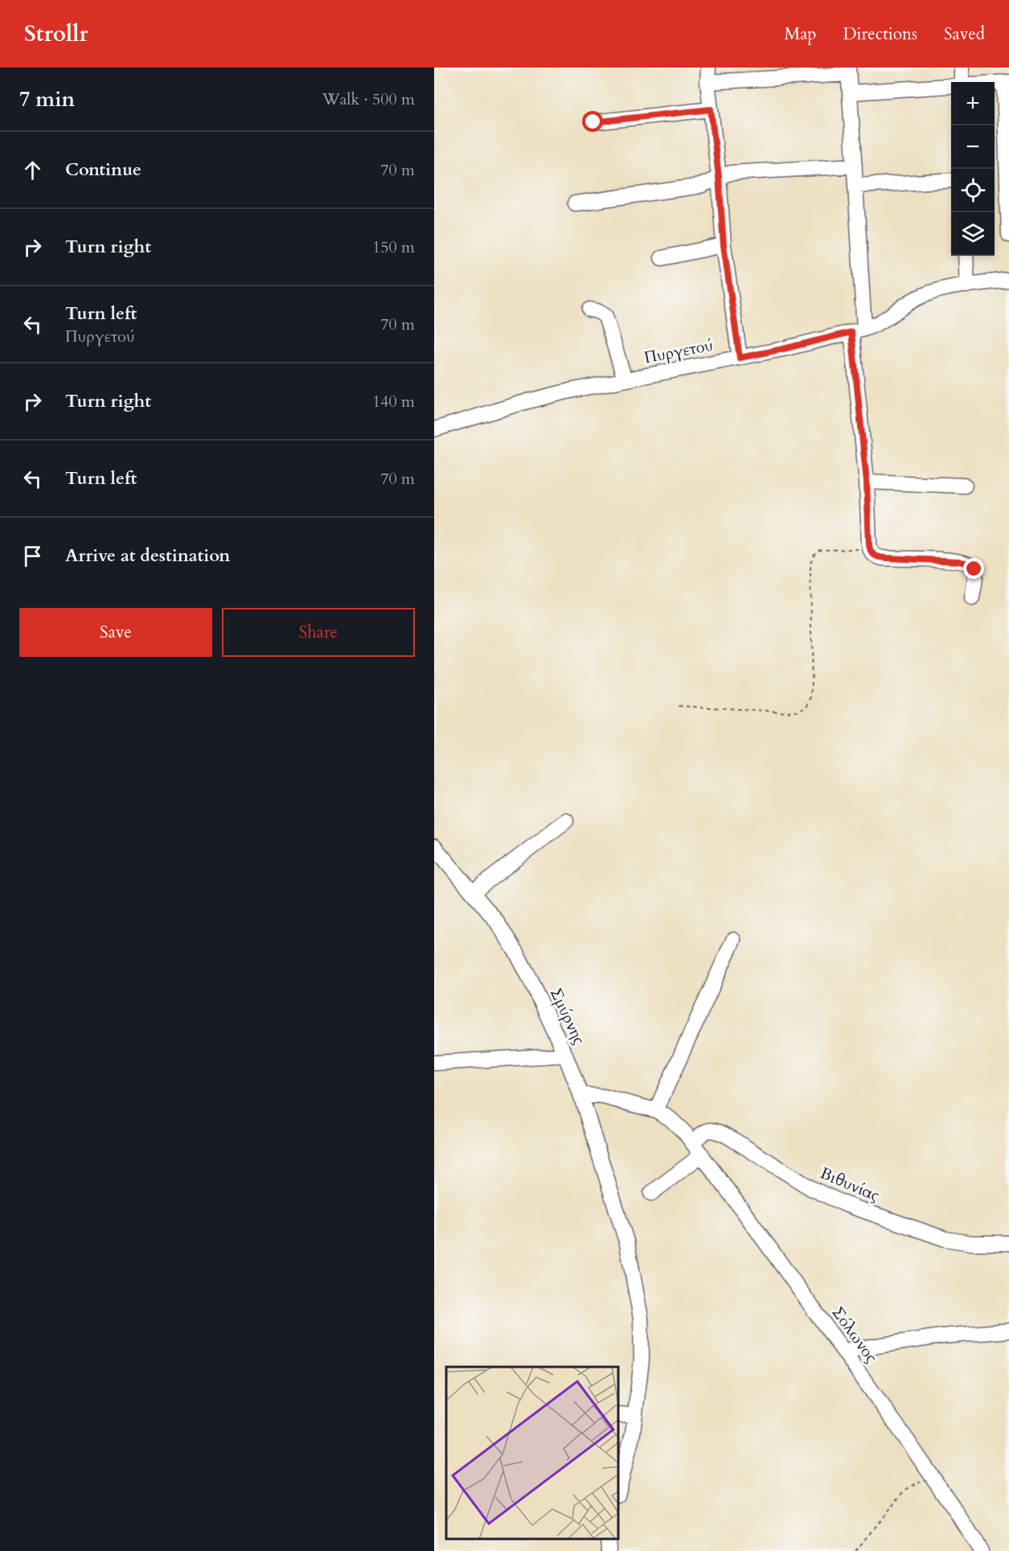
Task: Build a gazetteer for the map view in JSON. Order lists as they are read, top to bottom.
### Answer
{
  "streets": {
    "street": [
      "Πυργετού",
      "Σμύρνης",
      "Βιθυνίας",
      "Σόλωνος"
    ]
  },
  "crossings": [
    ["Σμύρνης", "Σόλωνος"],
    ["Βιθυνίας", "Σόλωνος"]
  ],
  "page": {
    "header": "Strollr",
    "nav": ["Map", "Directions", "Saved"],
    "heading": ["7 min", "Walk · 500 m"],
    "map_buttons": ["+", "−"],
    "list": [
      ["Continue", "70 m"],
      ["Turn right", "150 m"],
      ["Turn left", "Πυργετού", "70 m"],
      ["Turn right", "140 m"],
      ["Turn left", "70 m"],
      "Arrive at destination"
    ],
    "buttons": ["Save", "Share"]
  }
}
